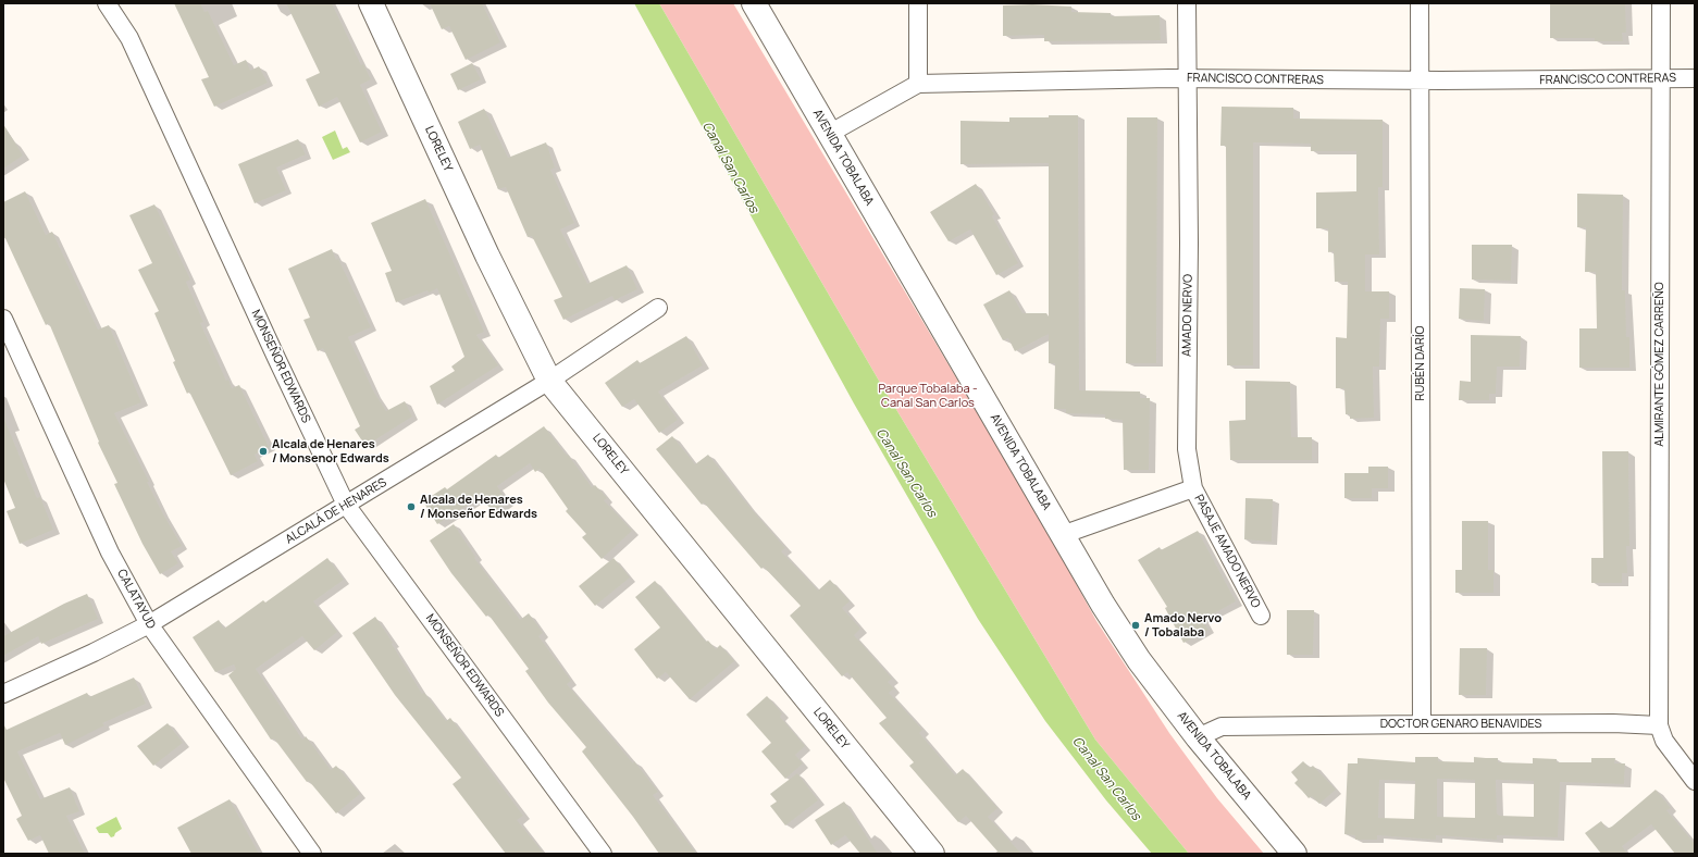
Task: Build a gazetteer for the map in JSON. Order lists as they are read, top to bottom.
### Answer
{
  "streets": {
    "street": [
      "FRANCISCO CONTRERAS",
      "LORELEY",
      "AVENIDA TOBALABA",
      "AMADO NERVO",
      "RUBÉN DARÍO",
      "ALMIRANTE GÓMEZ CARREÑO",
      "MONSEÑOR EDWARDS",
      "ALCALÁ DE HENARES",
      "PASAJE AMADO NERVO",
      "CALATAYUD",
      "DOCTOR GENARO BENAVIDES"
    ]
  },
  "crossings": [
    ["FRANCISCO CONTRERAS", "AVENIDA TOBALABA"],
    ["FRANCISCO CONTRERAS", "AMADO NERVO"],
    ["FRANCISCO CONTRERAS", "RUBÉN DARÍO"],
    ["FRANCISCO CONTRERAS", "ALMIRANTE GÓMEZ CARREÑO"],
    ["LORELEY", "ALCALÁ DE HENARES"],
    ["AVENIDA TOBALABA", "DOCTOR GENARO BENAVIDES"],
    ["AMADO NERVO", "PASAJE AMADO NERVO"],
    ["RUBÉN DARÍO", "DOCTOR GENARO BENAVIDES"],
    ["ALMIRANTE GÓMEZ CARREÑO", "DOCTOR GENARO BENAVIDES"],
    ["MONSEÑOR EDWARDS", "ALCALÁ DE HENARES"],
    ["ALCALÁ DE HENARES", "CALATAYUD"]
  ],
  "water": ["Canal San Carlos"],
  "parks": ["Parque Tobalaba - Canal San Carlos"],
  "places": ["Alcala de Henares / Monsenor Edwards", "Alcala de Henares / Monseñor Edwards", "Amado Nervo / Tobalaba"]
}
